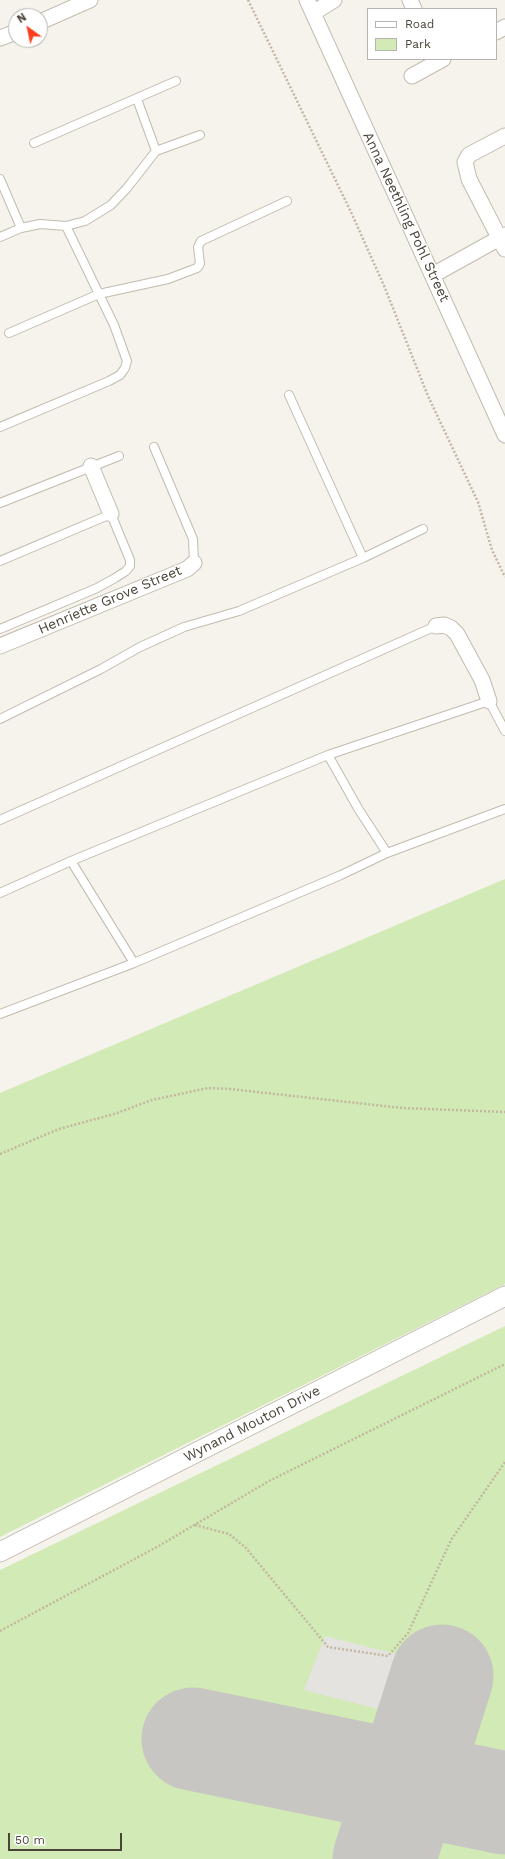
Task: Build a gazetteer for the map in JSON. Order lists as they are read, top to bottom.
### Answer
{
  "streets": {
    "street": ["Anna Neethling Pohl Street", "Henriette Grove Street", "Wynand Mouton Drive"]
  },
  "legend": ["Road", "Park"],
  "scale_bar": "50 m",
  "north": "top left"
}
